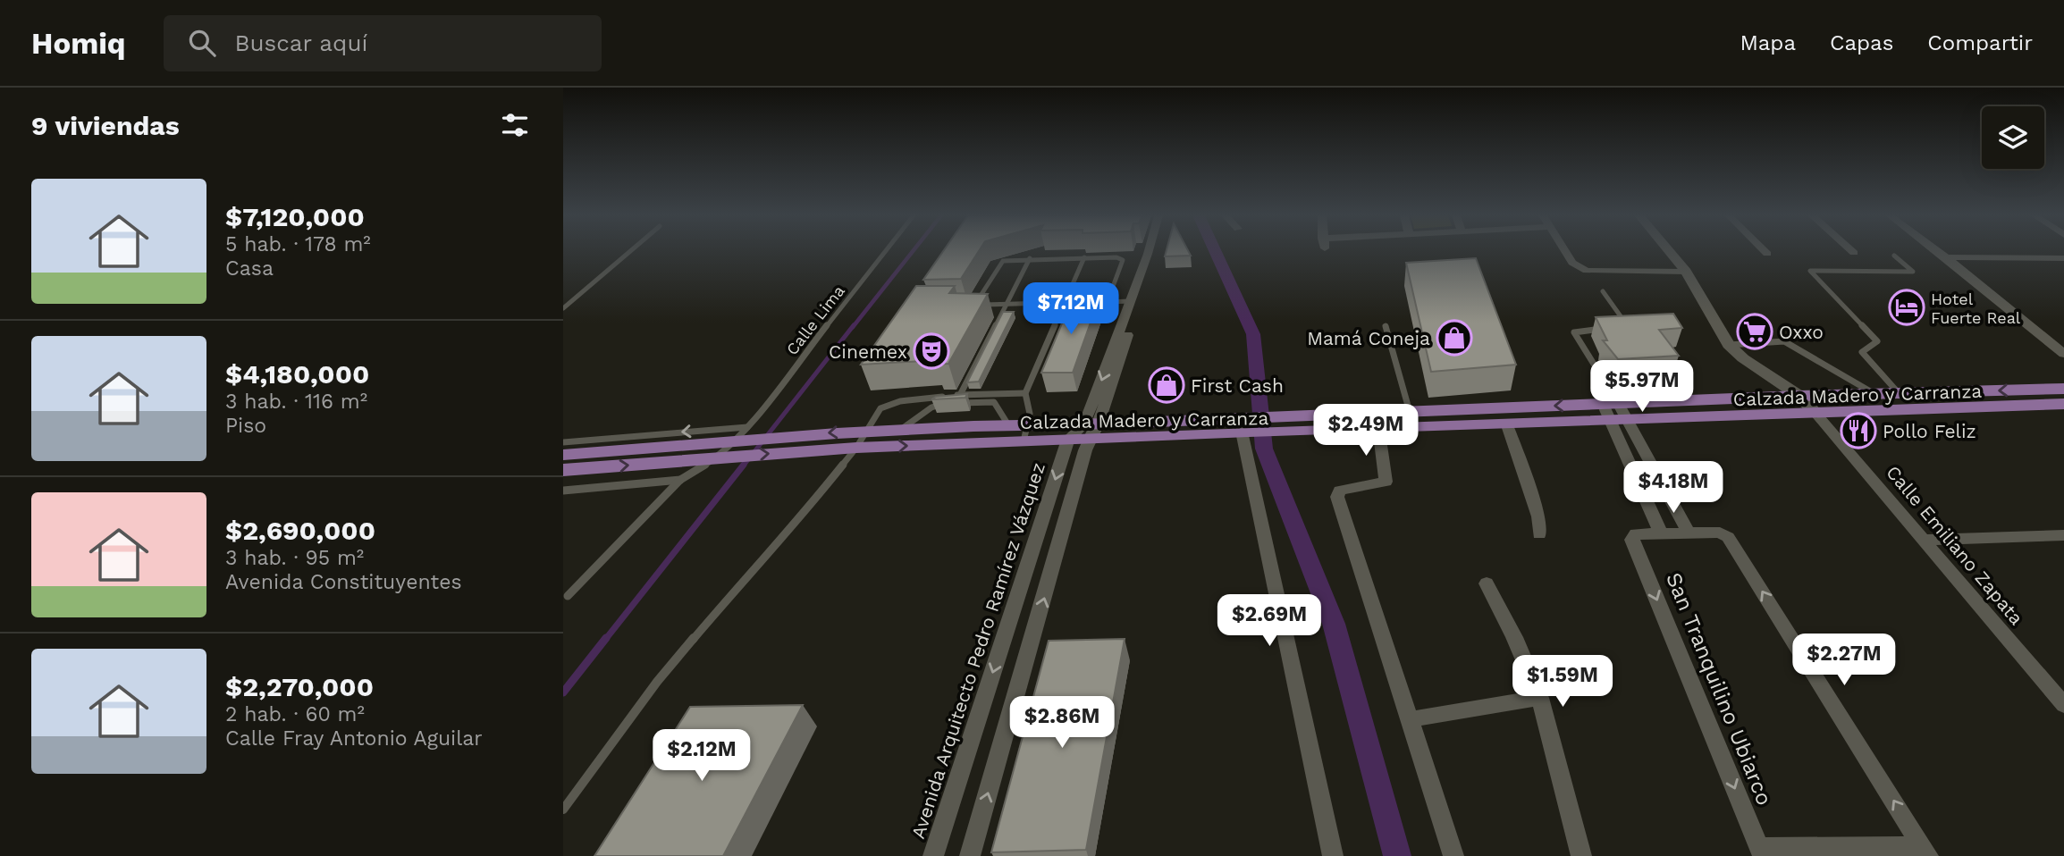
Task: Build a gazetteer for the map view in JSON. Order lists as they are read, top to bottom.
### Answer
{
  "streets": {
    "main road": ["Calzada Madero y Carranza"],
    "street": ["Calle Emiliano Zapata", "Avenida Arquitecto Pedro Ramírez Vázquez", "San Tranquilino Ubiarco"],
    "lane": ["Calle Lima"]
  },
  "crossings": [
    ["Calle Lima", "Calzada Madero y Carranza"],
    ["Calzada Madero y Carranza", "Calle Emiliano Zapata"],
    ["Calzada Madero y Carranza", "Avenida Arquitecto Pedro Ramírez Vázquez"]
  ],
  "places": {
    "hotel": ["Hotel Fuerte Real"],
    "supermarket": ["Oxxo"],
    "shop": ["Mamá Coneja", "First Cash"],
    "theatre": ["Cinemex"],
    "restaurant": ["Pollo Feliz"]
  },
  "page": {
    "header": "Homiq",
    "search": "Buscar aquí",
    "nav": ["Mapa", "Capas", "Compartir"],
    "heading": "9 viviendas",
    "list": [
      {
        "name": "$7,120,000",
        "note": "5 hab. · 178 m² · Casa"
      },
      {
        "name": "$4,180,000",
        "note": "3 hab. · 116 m² · Piso"
      },
      {
        "name": "$2,690,000",
        "note": "3 hab. · 95 m² · Avenida Constituyentes"
      },
      {
        "name": "$2,270,000",
        "note": "2 hab. · 60 m² · Calle Fray Antonio Aguilar"
      }
    ],
    "price": [
      "$7.12M",
      "$5.97M",
      "$2.49M",
      "$4.18M",
      "$2.69M",
      "$2.27M",
      "$1.59M",
      "$2.86M",
      "$2.12M"
    ]
  }
}
